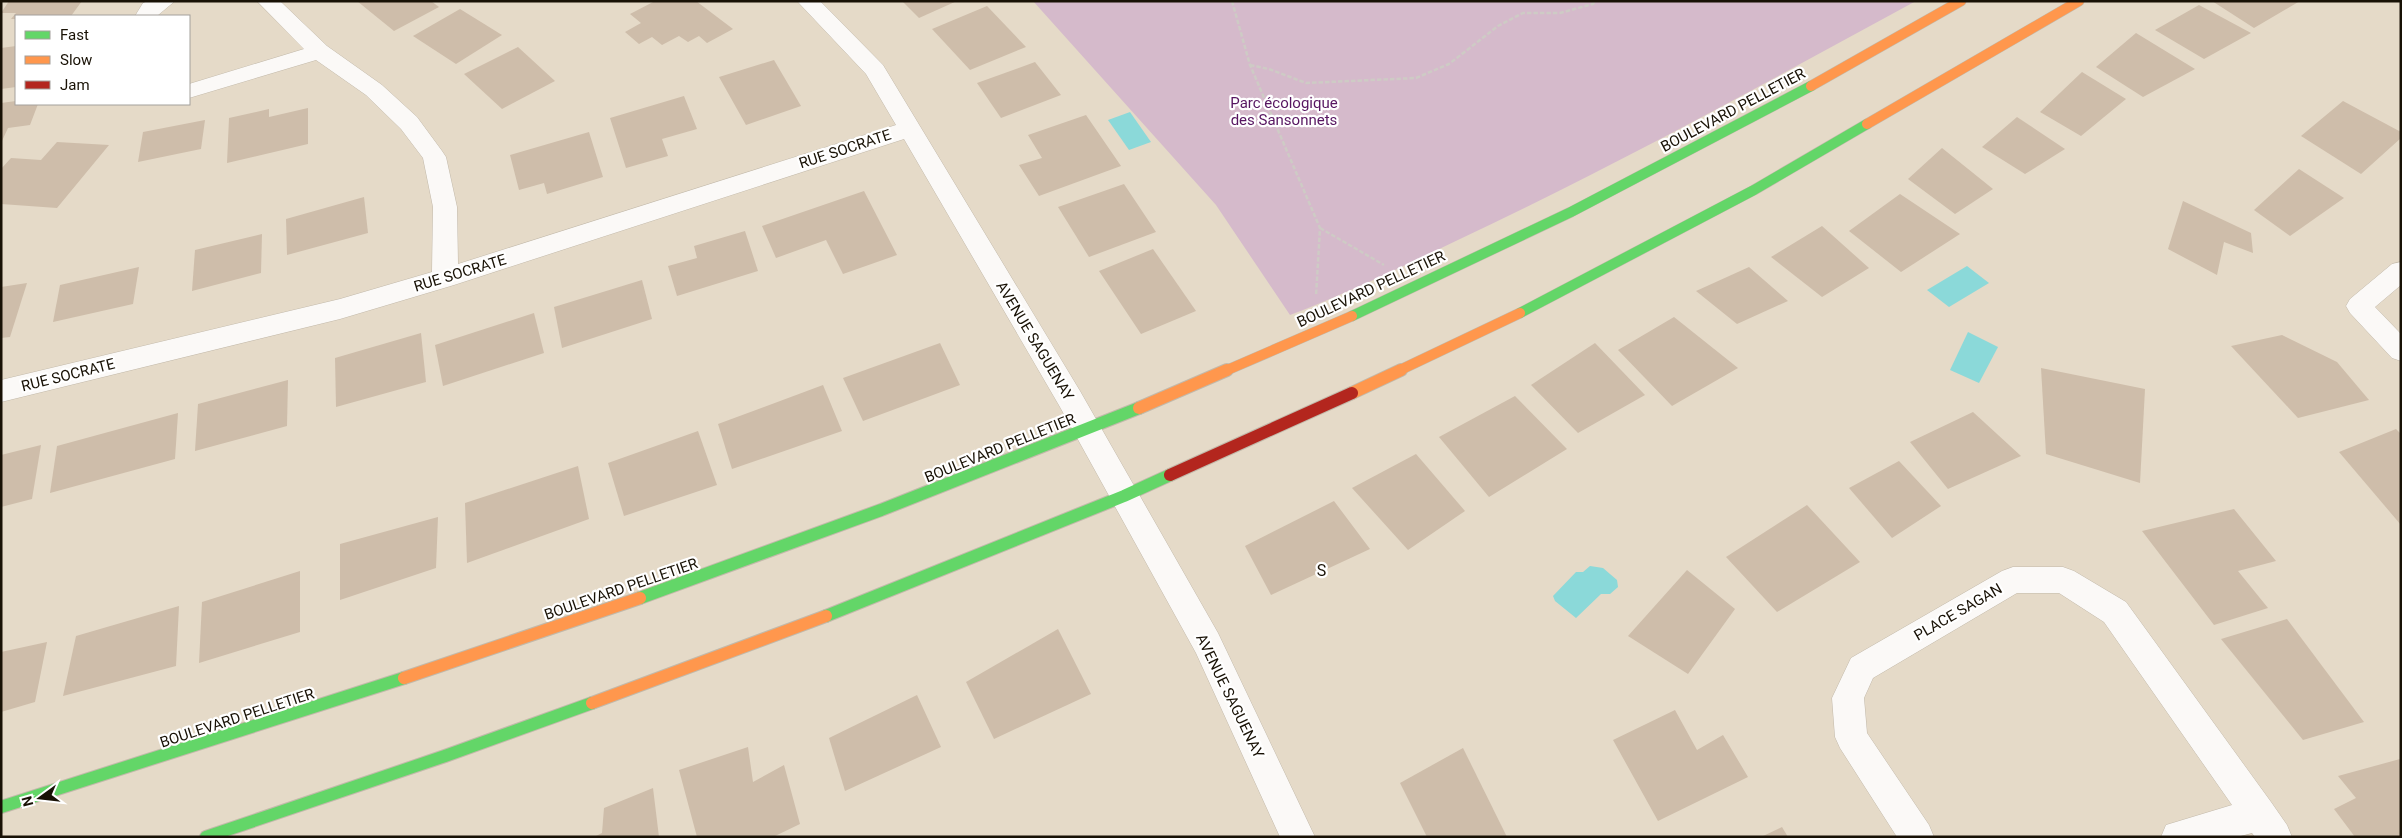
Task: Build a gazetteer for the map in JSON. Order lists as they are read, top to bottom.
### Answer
{
  "streets": {
    "street": [
      "BOULEVARD PELLETIER",
      "RUE SOCRATE",
      "AVENUE SAGUENAY",
      "PLACE SAGAN"
    ]
  },
  "crossings": [
    ["BOULEVARD PELLETIER", "AVENUE SAGUENAY"],
    ["RUE SOCRATE", "AVENUE SAGUENAY"]
  ],
  "districts": ["S"],
  "parks": ["Parc écologique des Sansonnets"],
  "legend": ["Fast", "Slow", "Jam"],
  "north": "left"
}
